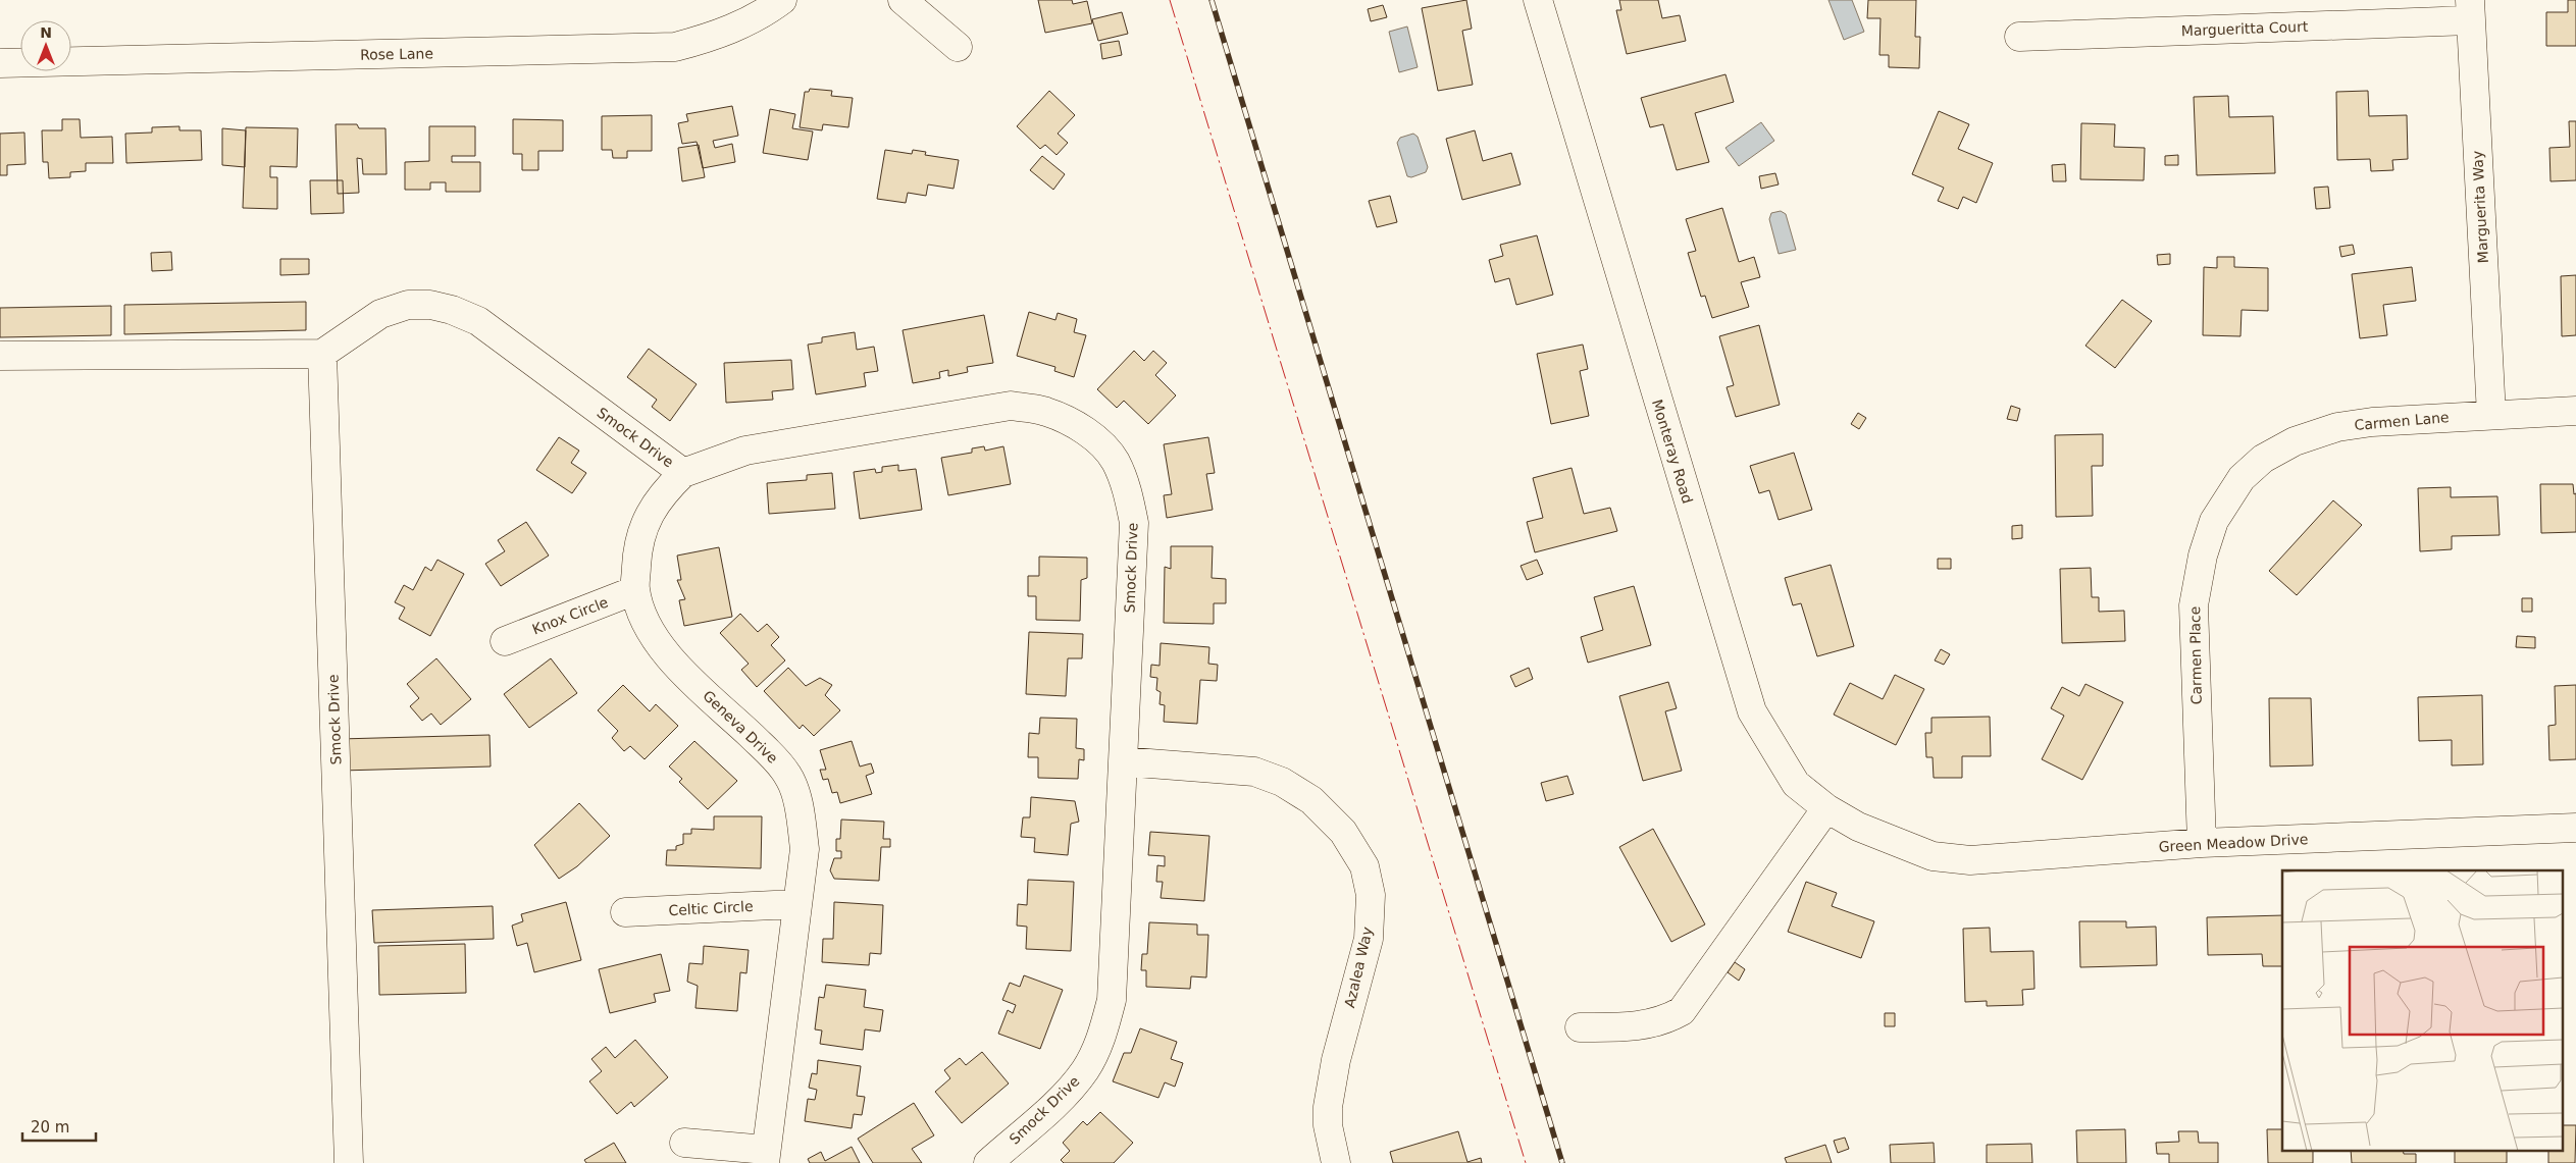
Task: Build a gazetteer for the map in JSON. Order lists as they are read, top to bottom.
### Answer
{
  "streets": {
    "street": [
      "Margueritta Court",
      "Rose Lane",
      "Marguerita Way",
      "Carmen Lane",
      "Smock Drive",
      "Monteray Road",
      "Knox Circle",
      "Carmen Place",
      "Geneva Drive",
      "Green Meadow Drive",
      "Celtic Circle",
      "Azalea Way"
    ]
  },
  "crossings": [
    ["Margueritta Court", "Marguerita Way"],
    ["Marguerita Way", "Carmen Lane"],
    ["Carmen Lane", "Carmen Place"],
    ["Smock Drive", "Geneva Drive"],
    ["Smock Drive", "Azalea Way"],
    ["Monteray Road", "Green Meadow Drive"],
    ["Knox Circle", "Geneva Drive"],
    ["Carmen Place", "Green Meadow Drive"],
    ["Geneva Drive", "Celtic Circle"]
  ],
  "scale_bar": "20 m",
  "north": "top"
}
